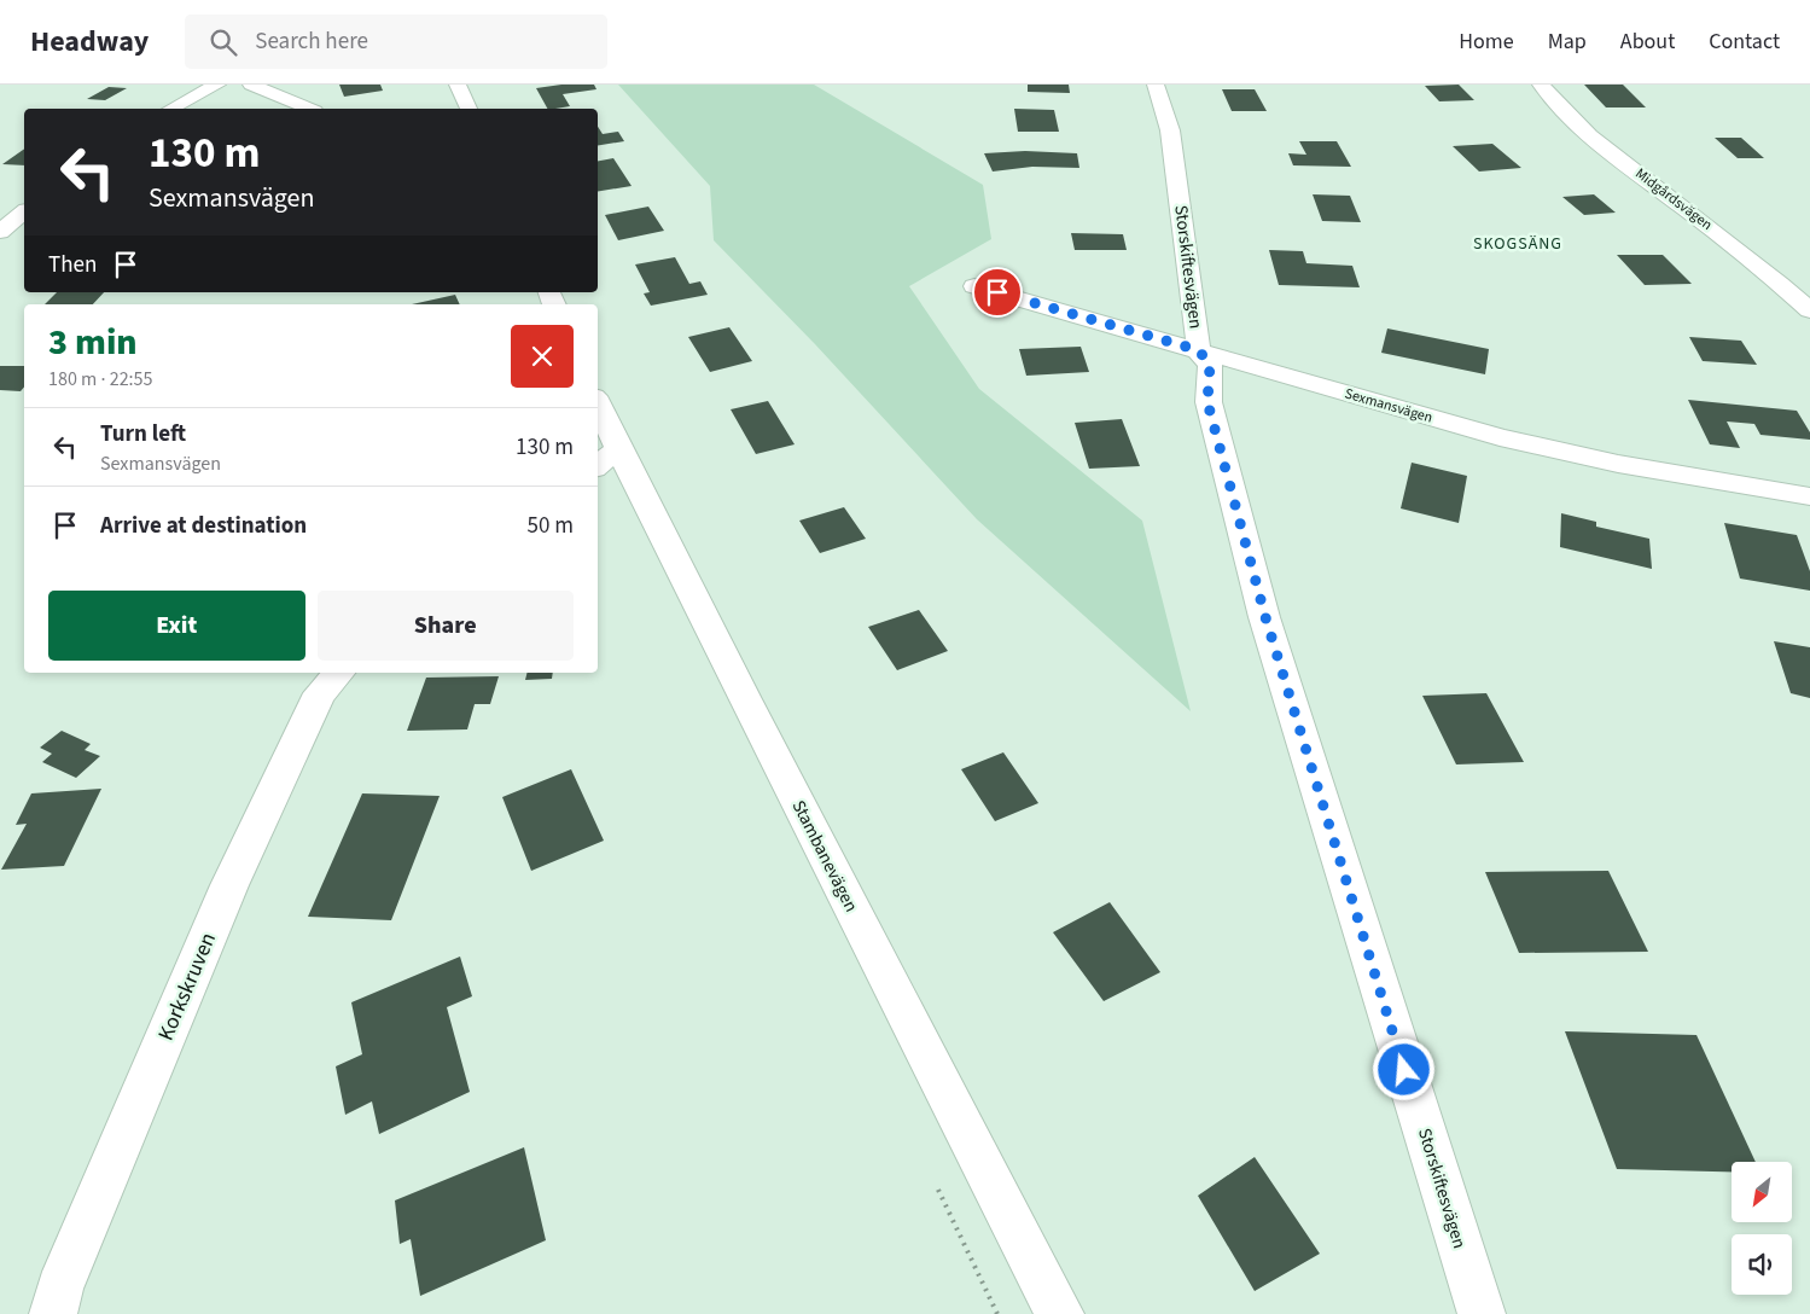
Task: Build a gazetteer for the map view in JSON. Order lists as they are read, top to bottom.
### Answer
{
  "streets": {
    "street": [
      "Midgårdsvägen",
      "Storskiftesvägen",
      "Sexmansvägen",
      "Stambanevägen",
      "Korkskruven"
    ]
  },
  "crossings": [
    ["Storskiftesvägen", "Sexmansvägen"]
  ],
  "districts": ["SKOGSÄNG"],
  "north": "bottom left",
  "page": {
    "header": "Headway",
    "search": "Search here",
    "nav": [
      "Home",
      "Map",
      "About",
      "Contact"
    ],
    "turn": ["130 m", "Sexmansvägen"],
    "then": "Then",
    "heading": ["3 min", "180 m · 22:55"],
    "list": [
      {
        "name": "Turn left",
        "note": "Sexmansvägen",
        "value": "130 m"
      },
      {
        "name": "Arrive at destination",
        "value": "50 m"
      }
    ],
    "buttons": ["Exit", "Share"]
  }
}
